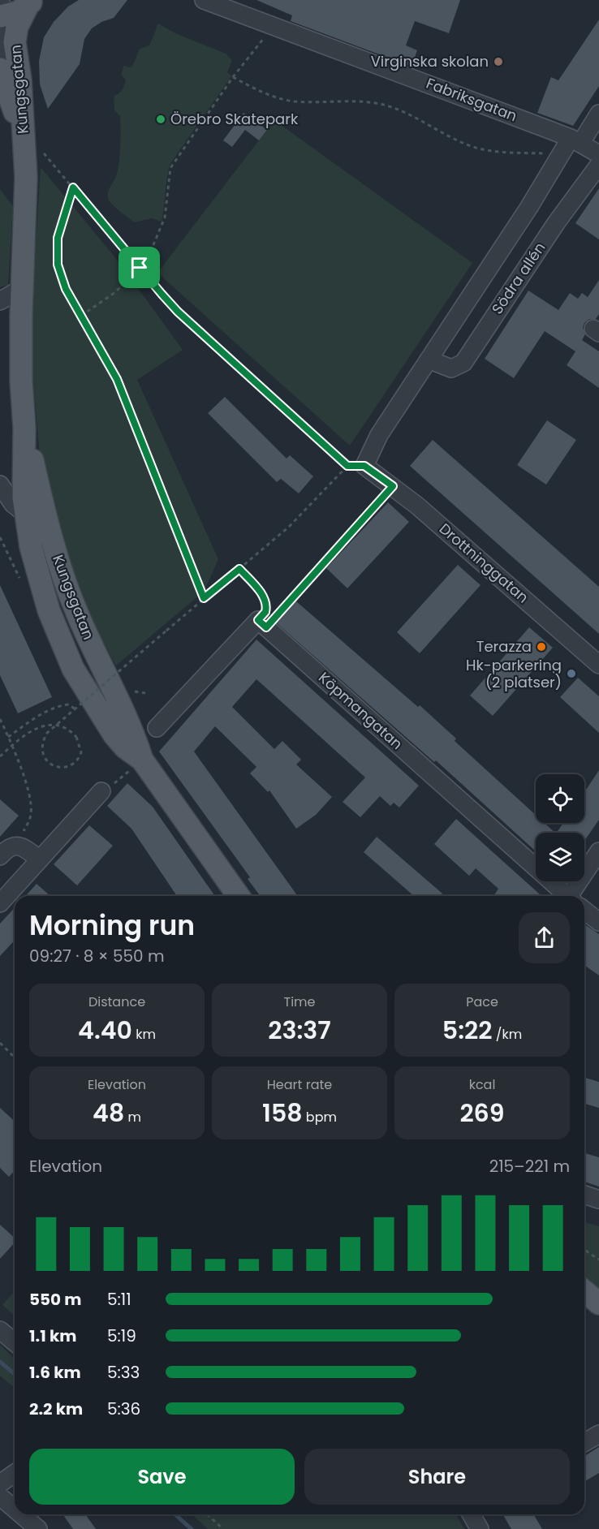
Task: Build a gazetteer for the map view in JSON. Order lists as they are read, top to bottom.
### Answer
{
  "streets": {
    "main road": ["Kungsgatan"],
    "street": [
      "Fabriksgatan",
      "Södra allén",
      "Drottninggatan",
      "Köpmangatan"
    ]
  },
  "crossings": [
    ["Fabriksgatan", "Södra allén"],
    ["Södra allén", "Drottninggatan"]
  ],
  "places": [
    "Virginska skolan",
    "Örebro Skatepark",
    "Terazza",
    "Hk-parkering (2 platser)"
  ],
  "page": {
    "heading": ["Morning run", "09:27 · 8 × 550 m"],
    "stats": [
      ["Distance", "4.40 km"],
      ["Time", "23:37"],
      ["Pace", "5:22 /km"],
      ["Elevation", "48 m"],
      ["Heart rate", "158 bpm"],
      ["kcal", "269"]
    ],
    "chart": ["Elevation", "215–221 m"],
    "list": [
      {
        "name": "550 m",
        "note": "5:11"
      },
      {
        "name": "1.1 km",
        "note": "5:19"
      },
      {
        "name": "1.6 km",
        "note": "5:33"
      },
      {
        "name": "2.2 km",
        "note": "5:36"
      }
    ],
    "buttons": ["Save", "Share"]
  }
}
